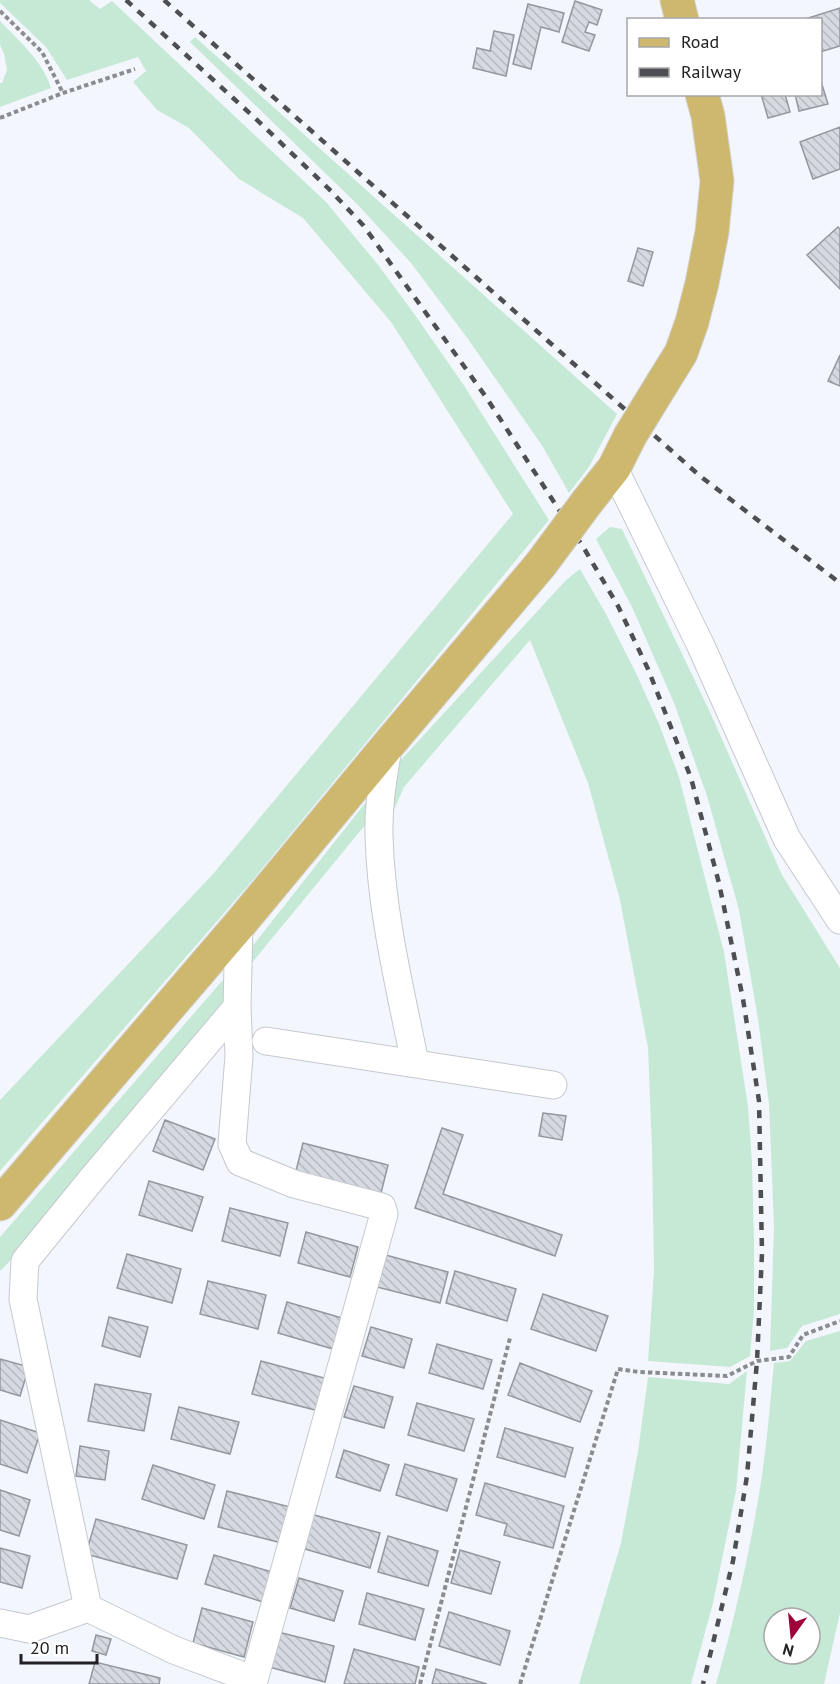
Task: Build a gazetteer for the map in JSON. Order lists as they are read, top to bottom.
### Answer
{
  "legend": ["Road", "Railway"],
  "scale_bar": "20 m",
  "north": "bottom"
}
